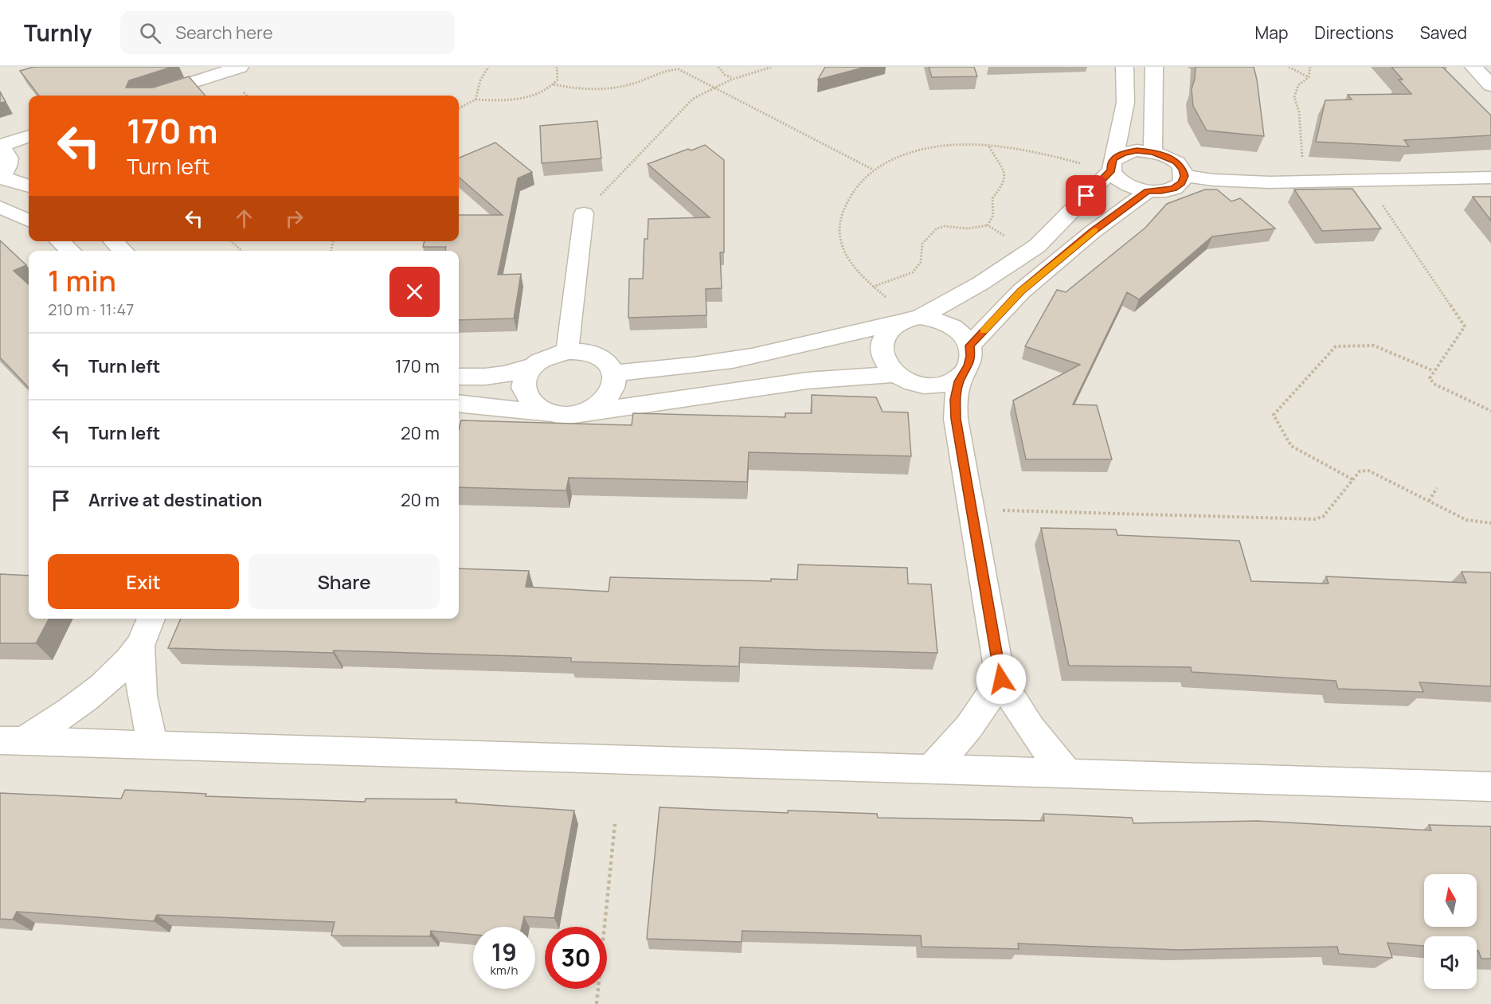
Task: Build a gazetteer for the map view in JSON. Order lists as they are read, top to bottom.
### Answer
{
  "north": "top",
  "page": {
    "header": "Turnly",
    "search": "Search here",
    "nav": ["Map", "Directions", "Saved"],
    "turn": ["170 m", "Turn left"],
    "heading": ["1 min", "210 m · 11:47"],
    "list": [
      {
        "name": "Turn left",
        "value": "170 m"
      },
      {
        "name": "Turn left",
        "value": "20 m"
      },
      {
        "name": "Arrive at destination",
        "value": "20 m"
      }
    ],
    "buttons": ["Exit", "Share"],
    "speed": "19 km/h",
    "limit": "30"
  }
}
